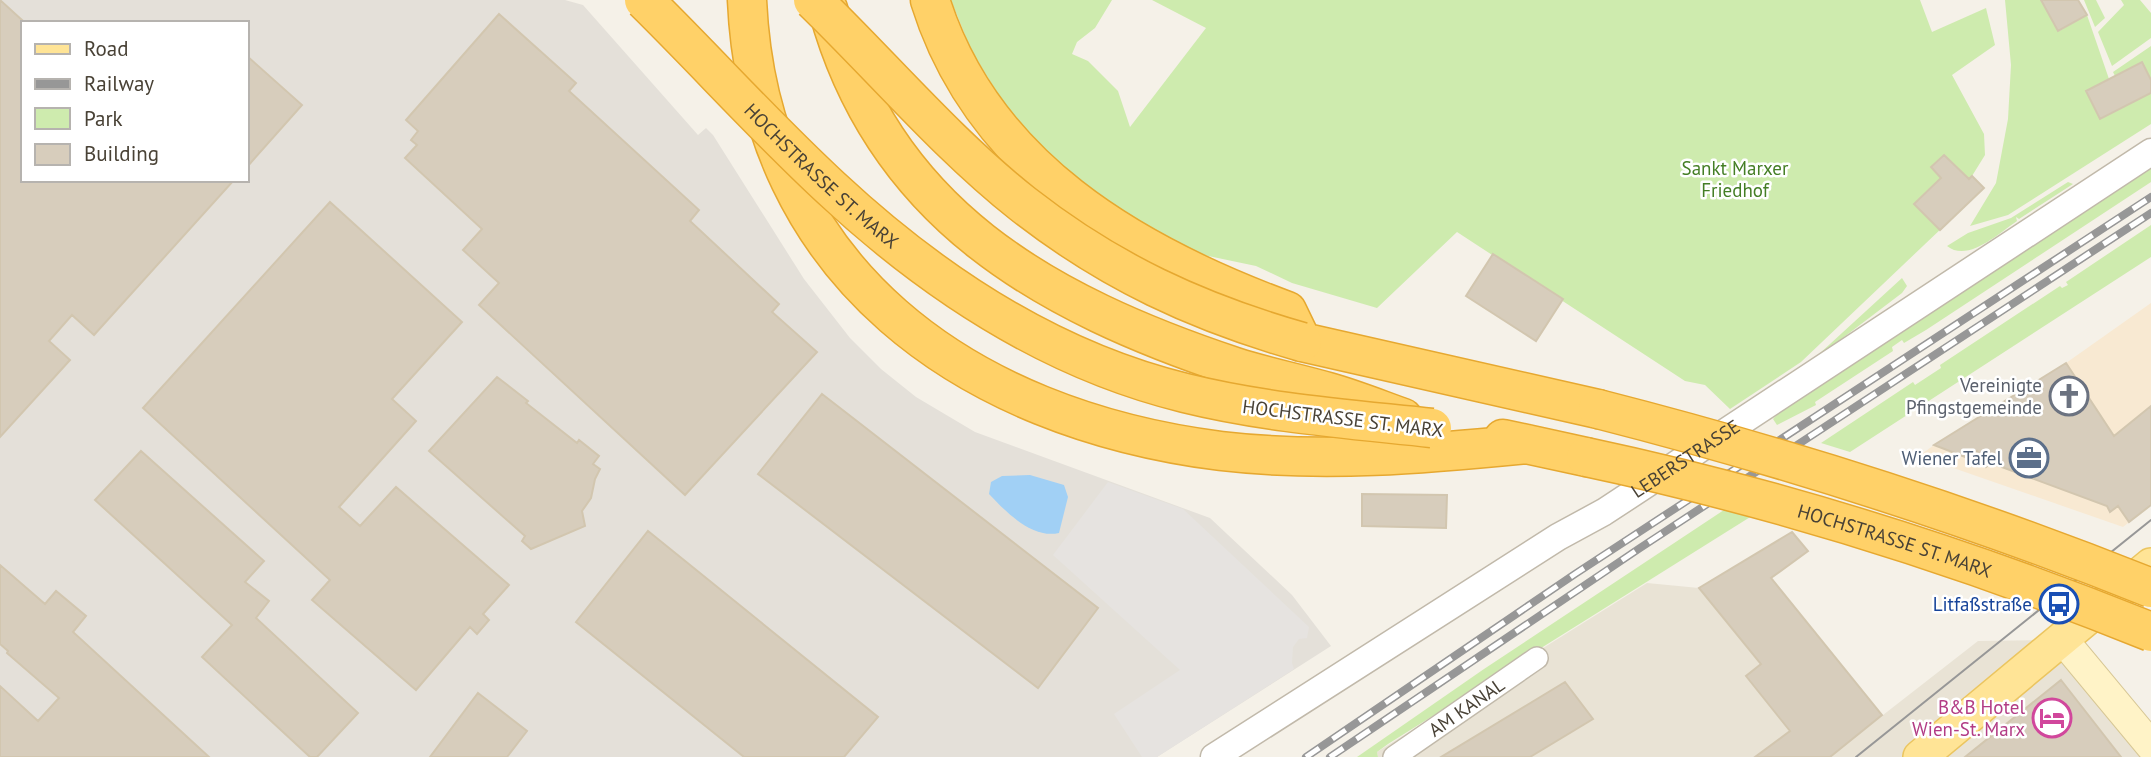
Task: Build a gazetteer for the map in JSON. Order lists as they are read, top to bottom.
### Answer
{
  "streets": {
    "highway": ["HOCHSTRASSE ST. MARX"],
    "street": ["LEBERSTRASSE", "AM KANAL"]
  },
  "parks": ["Sankt Marxer Friedhof"],
  "places": {
    "church": ["Vereinigte Pfingstgemeinde"],
    "office": ["Wiener Tafel"],
    "bus stop": ["Litfaßstraße"],
    "hotel": ["B&B Hotel Wien-St. Marx"]
  },
  "legend": [
    "Road",
    "Railway",
    "Park",
    "Building"
  ]
}
